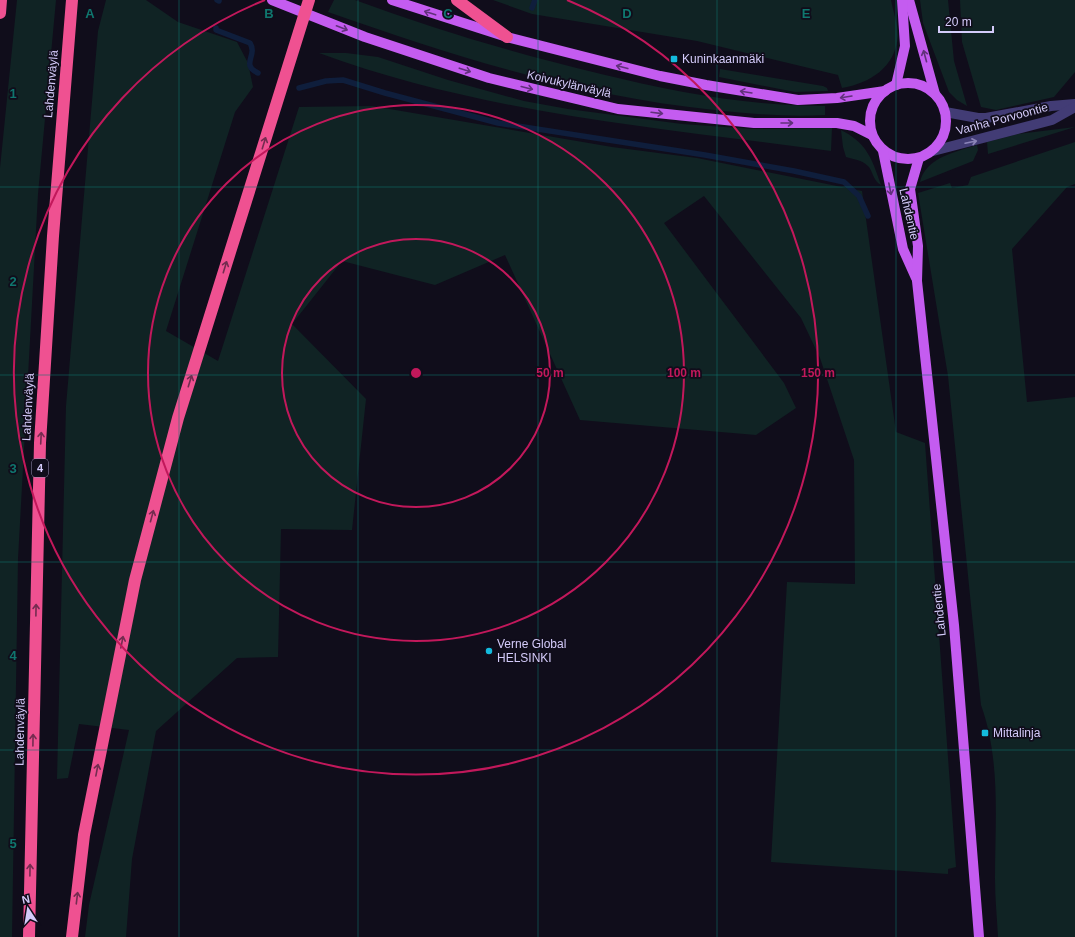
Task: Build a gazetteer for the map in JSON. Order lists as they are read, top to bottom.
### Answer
{
  "streets": {
    "highway": ["Lahdenväylä", "4"],
    "main road": ["Koivukylänväylä", "Lahdentie"],
    "street": ["Vanha Porvoontie"]
  },
  "crossings": [
    ["Koivukylänväylä", "Vanha Porvoontie"],
    ["Koivukylänväylä", "Lahdentie"],
    ["Vanha Porvoontie", "Lahdentie"]
  ],
  "places": {
    "transit": ["Kuninkaanmäki", "Mittalinja"],
    "other": ["Verne Global HELSINKI"]
  },
  "scale_bar": "20 m",
  "north": "top",
  "grid": {
    "columns": [
      "A",
      "B",
      "C",
      "D",
      "E"
    ],
    "rows": [
      "1",
      "2",
      "3",
      "4",
      "5"
    ]
  },
  "rings": ["50 m", "100 m", "150 m"]
}
